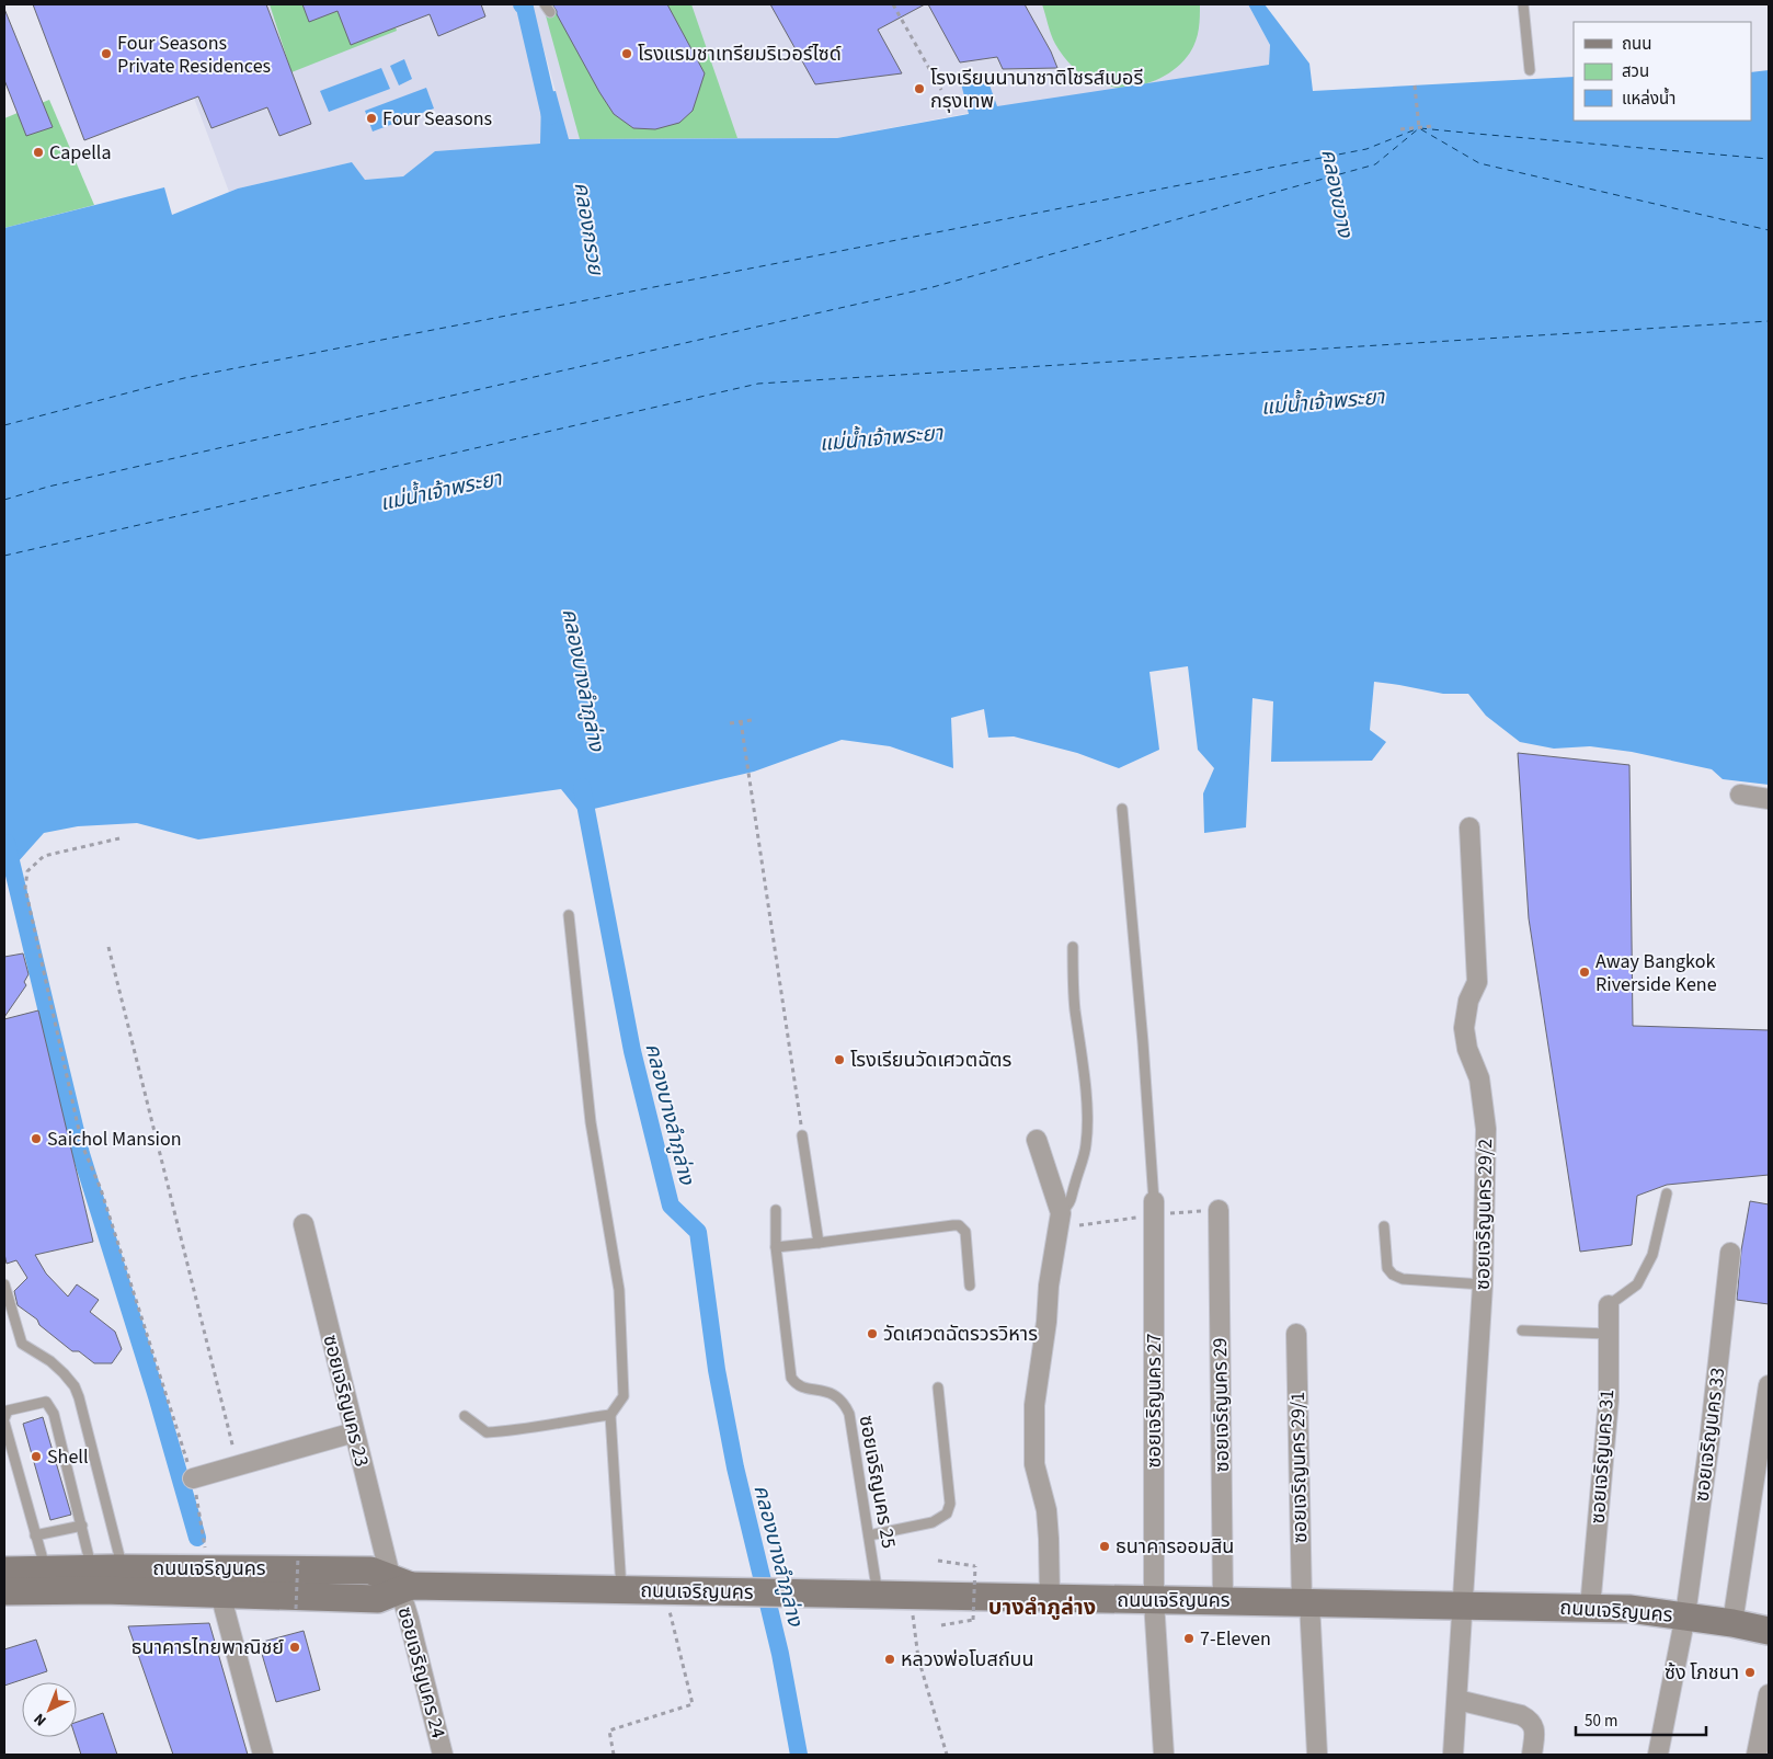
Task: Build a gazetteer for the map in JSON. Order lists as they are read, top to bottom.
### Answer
{
  "streets": {
    "main road": ["ถนนเจริญนคร"],
    "street": [
      "ซอยเจริญนคร 29/2",
      "ซอยเจริญนคร 23",
      "ซอยเจริญนคร 27",
      "ซอยเจริญนคร 29",
      "ซอยเจริญนคร 33",
      "ซอยเจริญนคร 31",
      "ซอยเจริญนคร 29/1",
      "ซอยเจริญนคร 24"
    ],
    "lane": ["ซอยเจริญนคร 25"]
  },
  "crossings": [
    ["ซอยเจริญนคร 29/2", "ถนนเจริญนคร"],
    ["ซอยเจริญนคร 23", "ถนนเจริญนคร"],
    ["ซอยเจริญนคร 23", "ซอยเจริญนคร 24"],
    ["ซอยเจริญนคร 27", "ถนนเจริญนคร"],
    ["ซอยเจริญนคร 29", "ถนนเจริญนคร"],
    ["ซอยเจริญนคร 33", "ถนนเจริญนคร"],
    ["ซอยเจริญนคร 31", "ถนนเจริญนคร"],
    ["ซอยเจริญนคร 29/1", "ถนนเจริญนคร"],
    ["ซอยเจริญนคร 25", "ถนนเจริญนคร"],
    ["ถนนเจริญนคร", "ซอยเจริญนคร 24"]
  ],
  "districts": ["บางลำภูล่าง"],
  "water": [
    "คลองขวาง",
    "คลองกรวย",
    "แม่น้ำเจ้าพระยา",
    "คลองบางลำภูล่าง"
  ],
  "places": [
    "Four Seasons Private Residences",
    "โรงแรมชาเทรียมริเวอร์ไซด์",
    "โรงเรียนนานาชาติโชรส์เบอรี กรุงเทพ",
    "Four Seasons",
    "Capella",
    "Away Bangkok Riverside Kene",
    "โรงเรียนวัดเศวตฉัตร",
    "Saichol Mansion",
    "วัดเศวตฉัตรวรวิหาร",
    "Shell",
    "ธนาคารออมสิน",
    "7-Eleven",
    "ธนาคารไทยพาณิชย์",
    "หลวงพ่อโบสถ์บน",
    "ซ้ง โภชนา"
  ],
  "legend": ["ถนน", "สวน", "แหล่งน้ำ"],
  "scale_bar": "50 m",
  "north": "bottom left"
}
